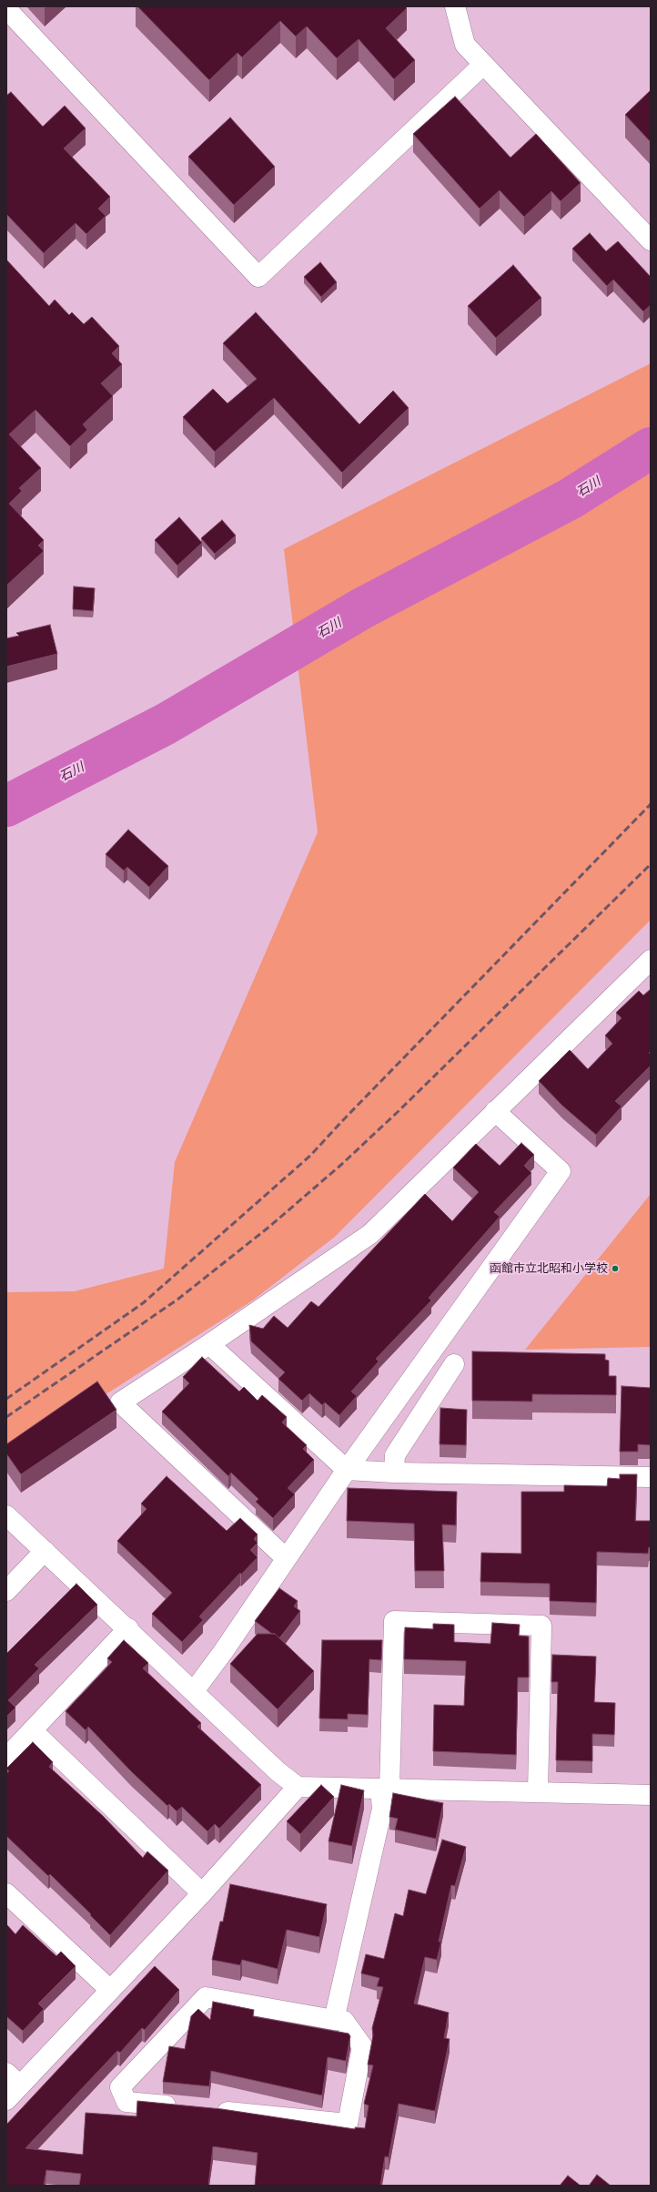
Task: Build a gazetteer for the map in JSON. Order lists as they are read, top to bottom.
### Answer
{
  "water": ["石川"],
  "places": ["函館市立北昭和小学校"]
}
